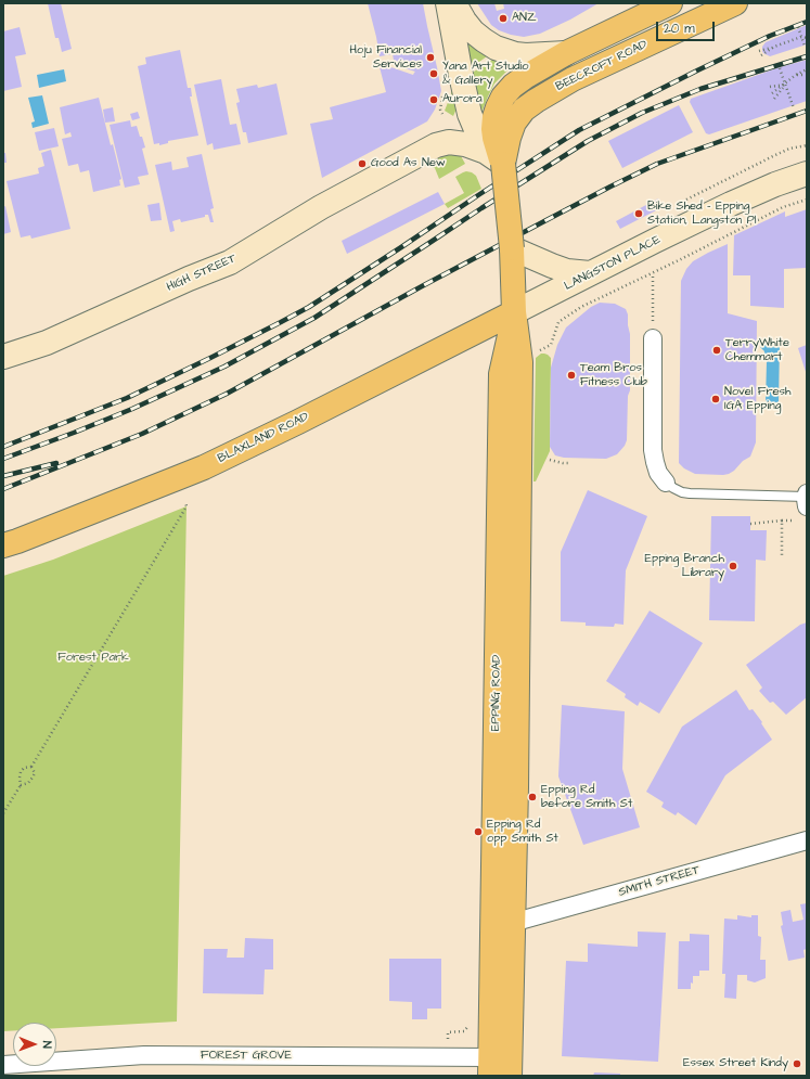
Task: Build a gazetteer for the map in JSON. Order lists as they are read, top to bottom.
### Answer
{
  "streets": {
    "main road": ["BEECROFT ROAD", "BLAXLAND ROAD", "EPPING ROAD"],
    "street": [
      "LANGSTON PLACE",
      "HIGH STREET",
      "SMITH STREET",
      "FOREST GROVE"
    ]
  },
  "crossings": [
    ["BEECROFT ROAD", "HIGH STREET"],
    ["BEECROFT ROAD", "EPPING ROAD"],
    ["LANGSTON PLACE", "BLAXLAND ROAD"],
    ["LANGSTON PLACE", "EPPING ROAD"],
    ["BLAXLAND ROAD", "EPPING ROAD"],
    ["EPPING ROAD", "SMITH STREET"],
    ["EPPING ROAD", "FOREST GROVE"]
  ],
  "parks": ["Forest Park"],
  "places": [
    "ANZ",
    "Hoju Financial Services",
    "Yana Art Studio & Gallery",
    "Aurora",
    "Good As New",
    "Bike Shed - Epping Station, Langston Pl",
    "TerryWhite Chemmart",
    "Team Bros Fitness Club",
    "Novel Fresh IGA Epping",
    "Epping Branch Library",
    "Epping Rd before Smith St",
    "Epping Rd opp Smith St",
    "Essex Street Kindy"
  ],
  "scale_bar": "20 m",
  "north": "right"
}
